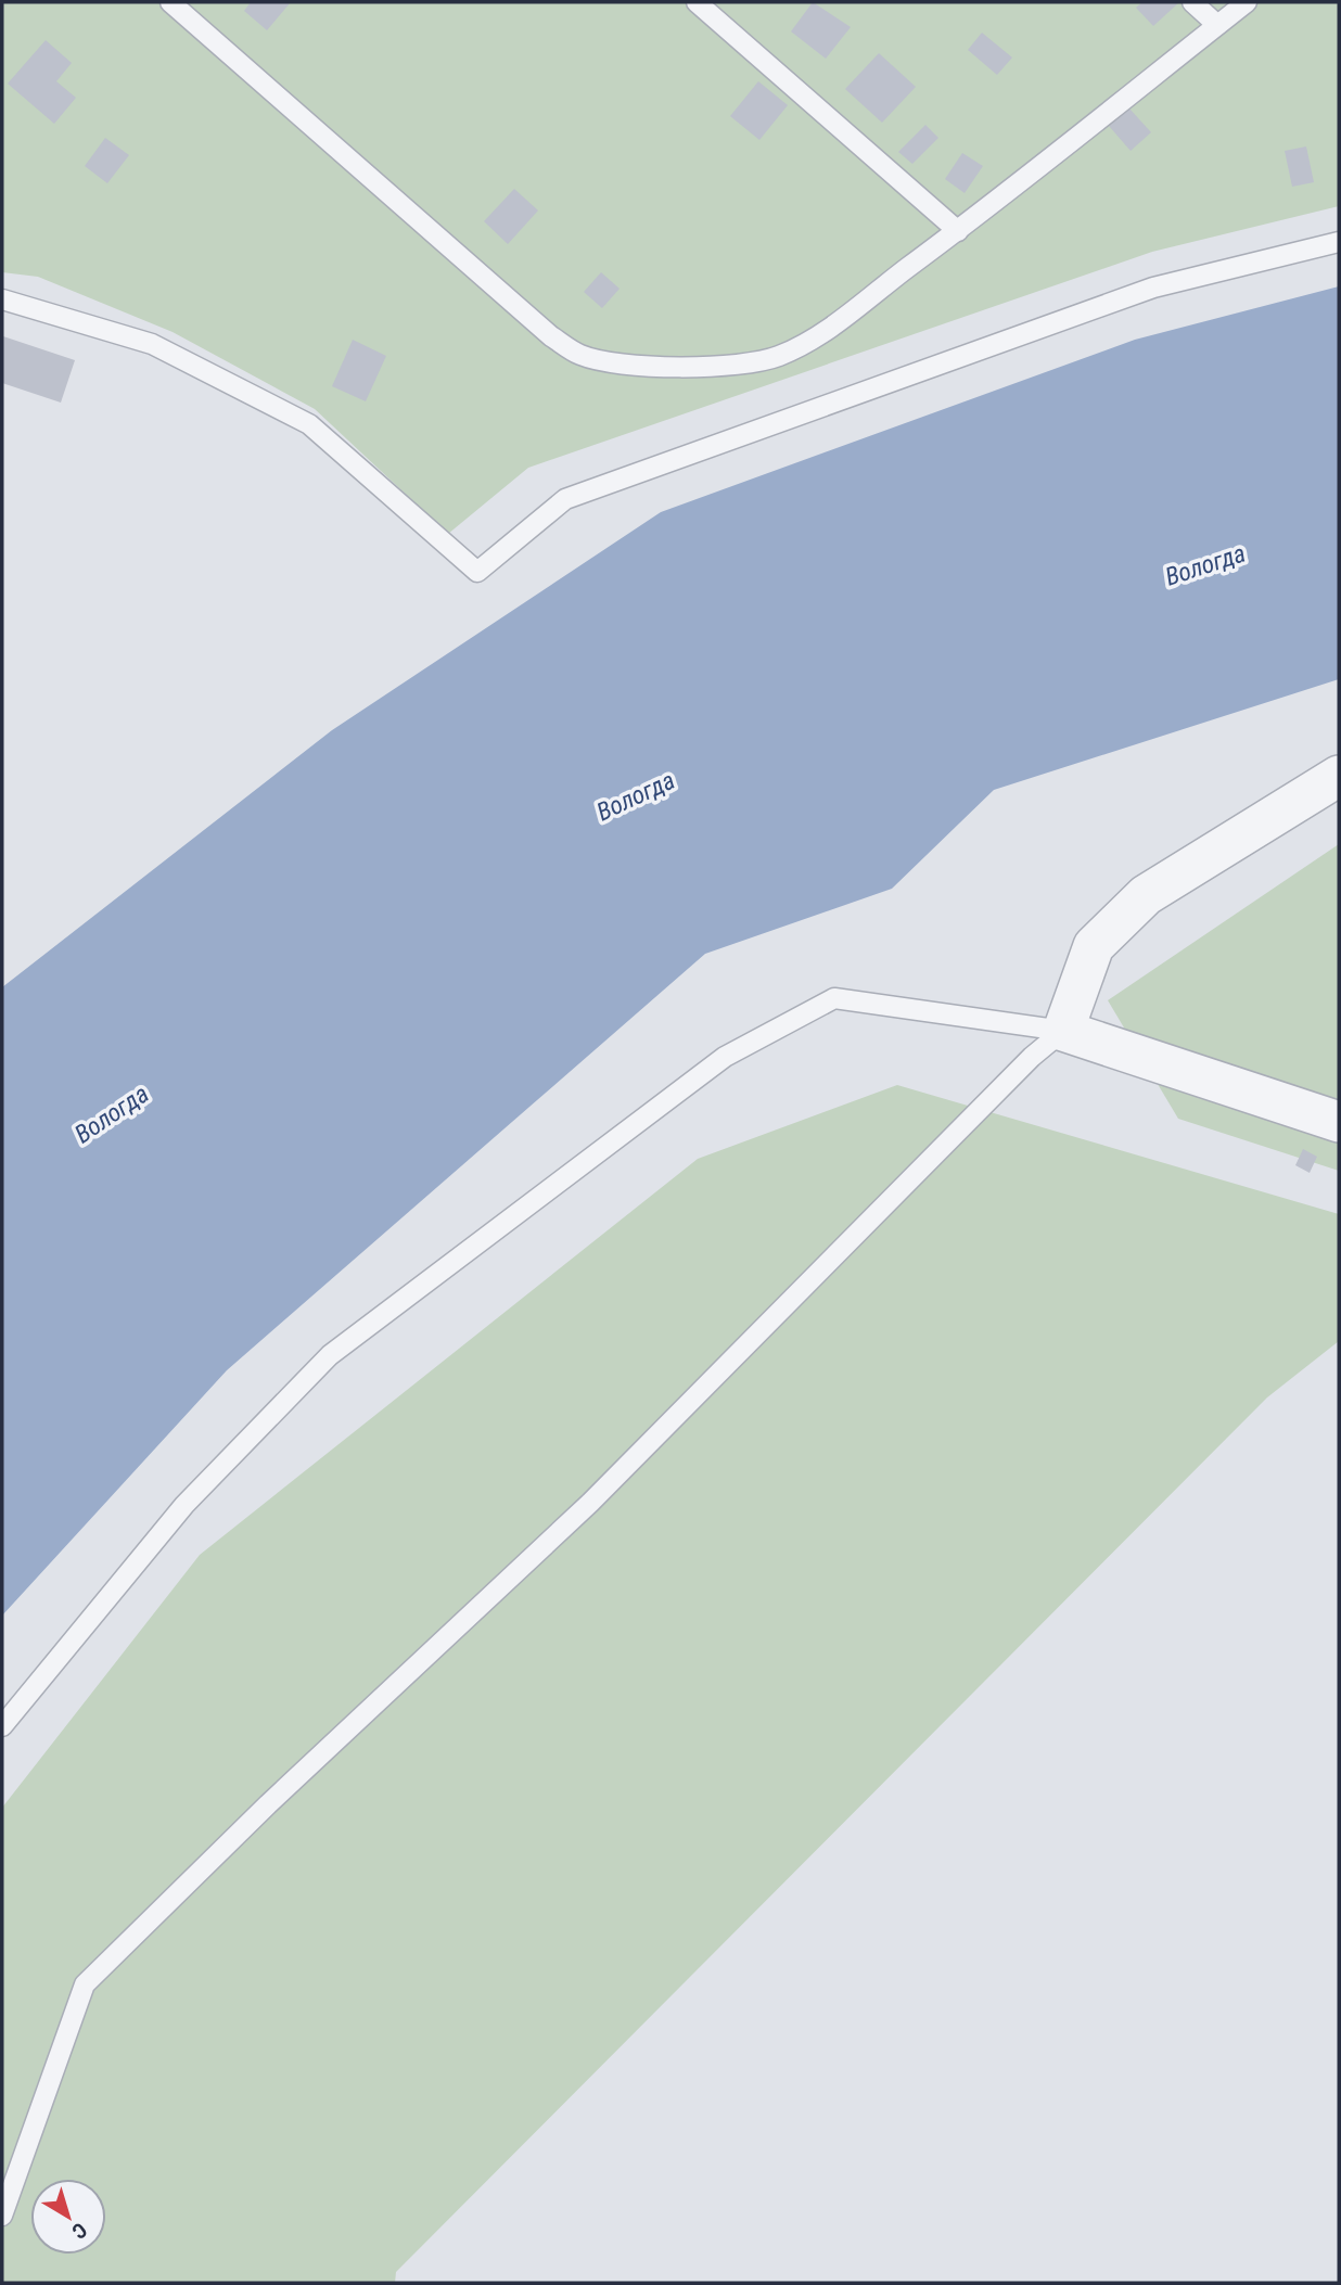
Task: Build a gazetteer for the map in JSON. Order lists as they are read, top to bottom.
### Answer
{
  "water": ["Вологда"],
  "north": "bottom right"
}
